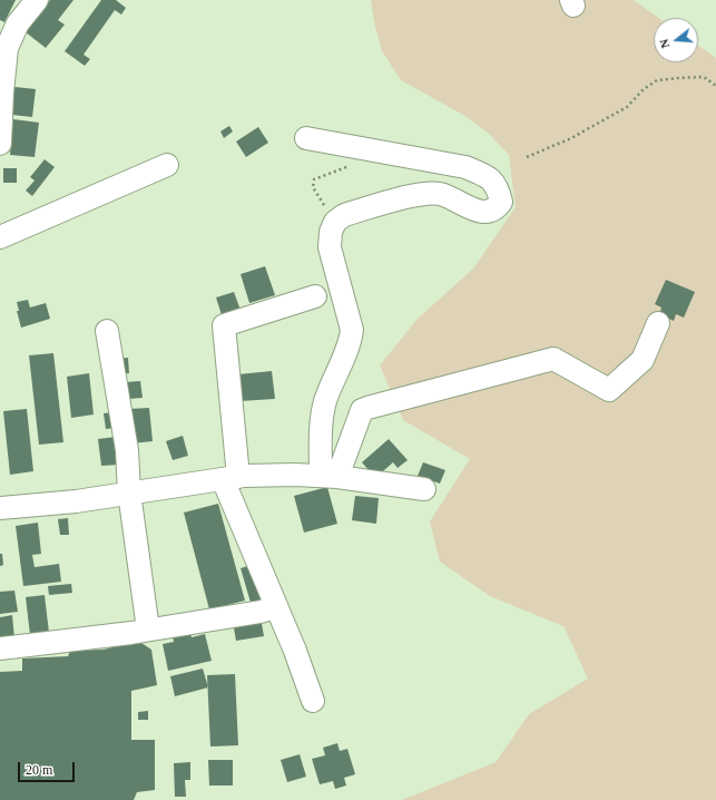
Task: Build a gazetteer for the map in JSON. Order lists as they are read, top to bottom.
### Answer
{
  "scale_bar": "20 m",
  "north": "left"
}
